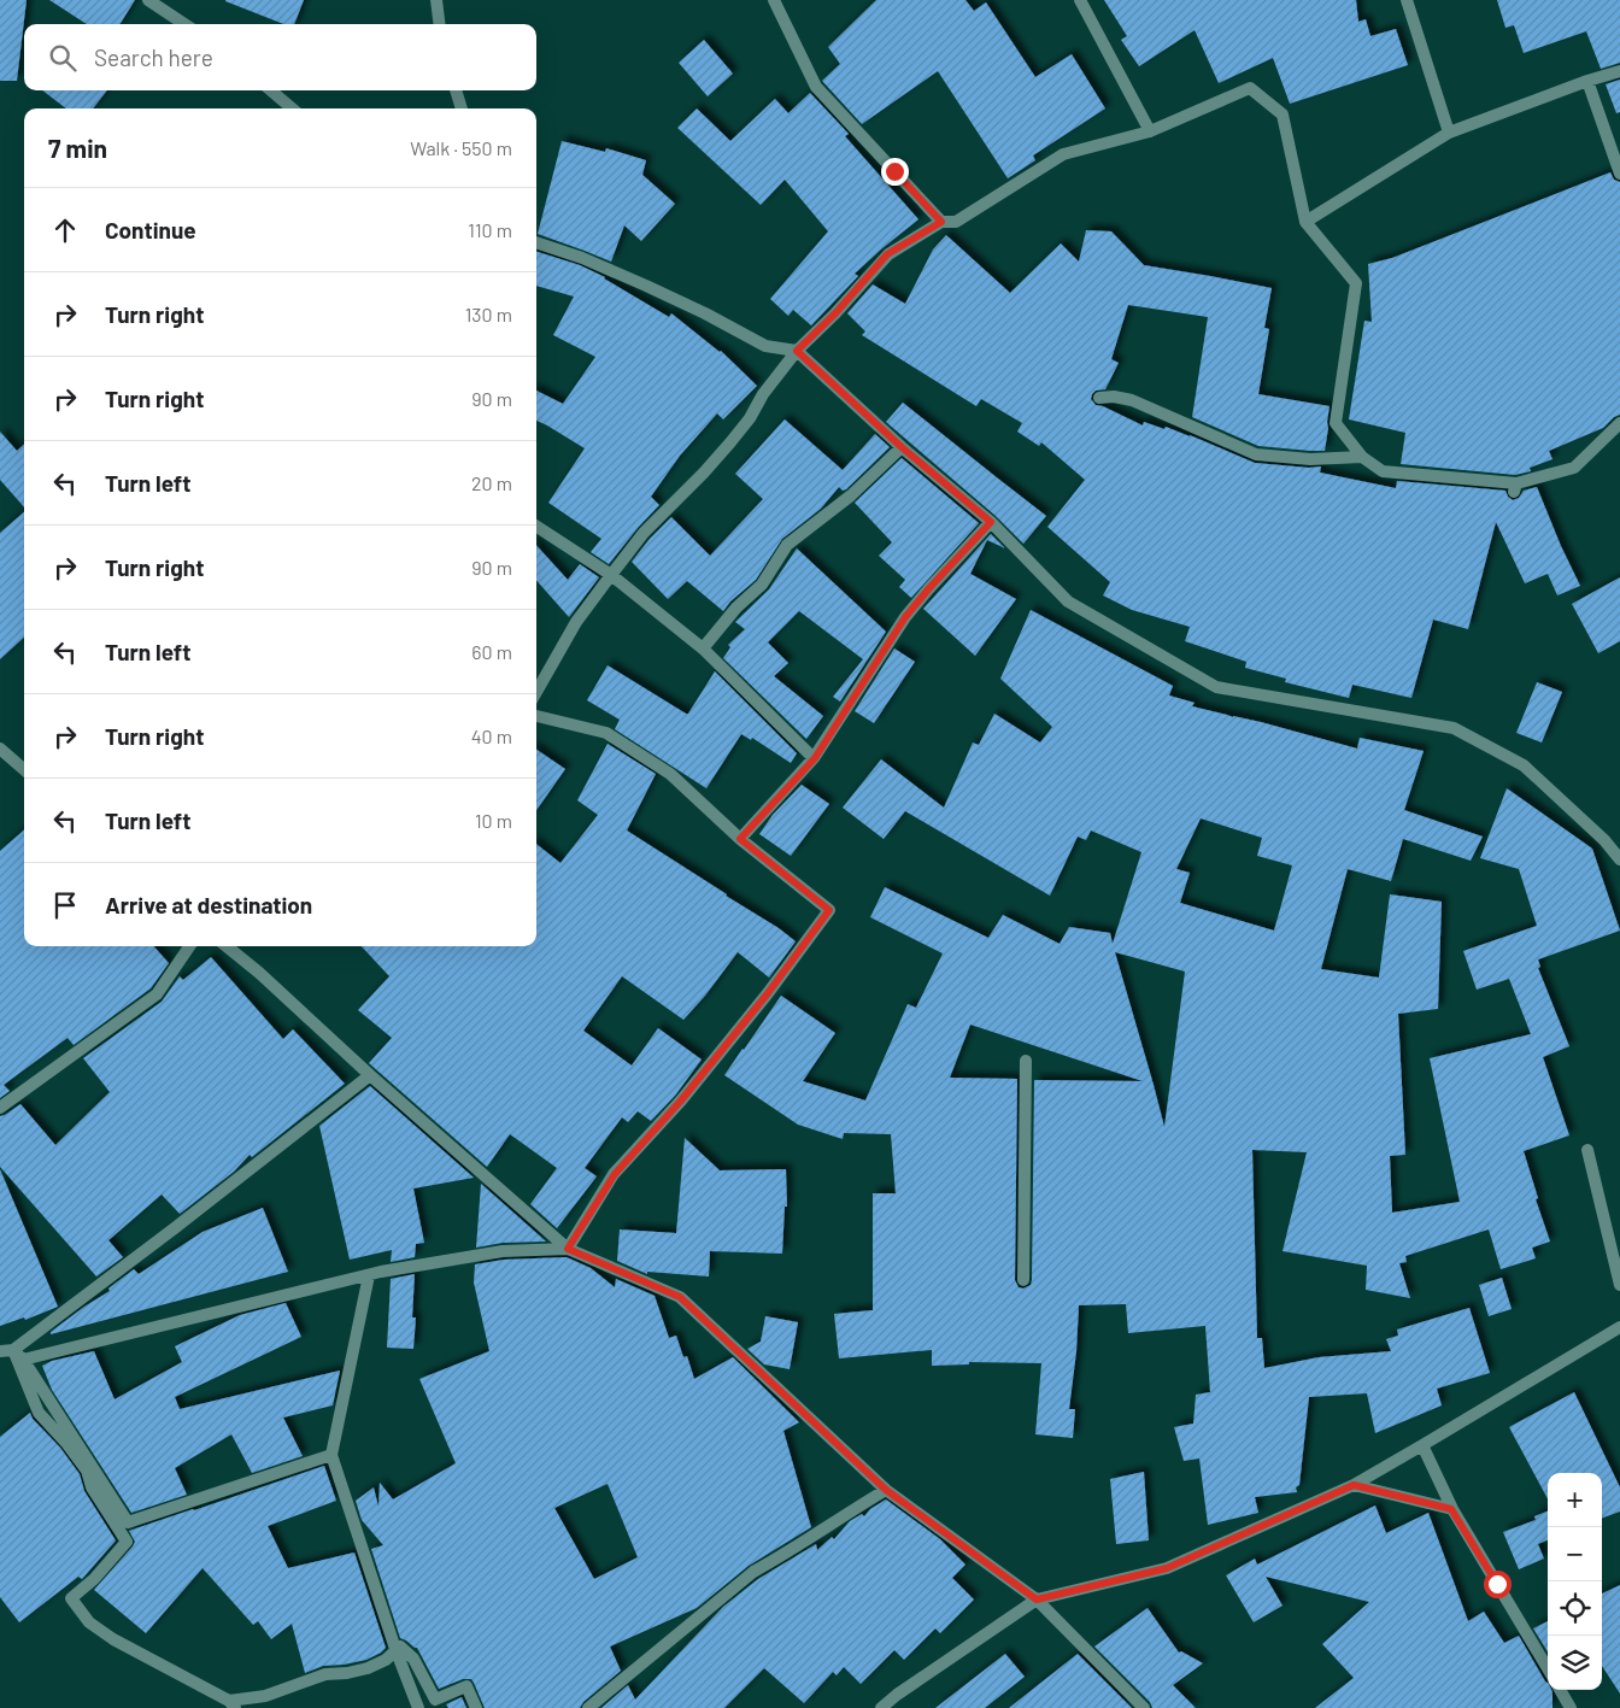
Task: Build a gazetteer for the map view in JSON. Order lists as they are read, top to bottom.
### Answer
{
  "page": {
    "search": "Search here",
    "heading": ["7 min", "Walk · 550 m"],
    "list": [
      ["Continue", "110 m"],
      ["Turn right", "130 m"],
      ["Turn right", "90 m"],
      ["Turn left", "20 m"],
      ["Turn right", "90 m"],
      ["Turn left", "60 m"],
      ["Turn right", "40 m"],
      ["Turn left", "10 m"],
      "Arrive at destination"
    ],
    "map_buttons": ["+", "−"]
  }
}
